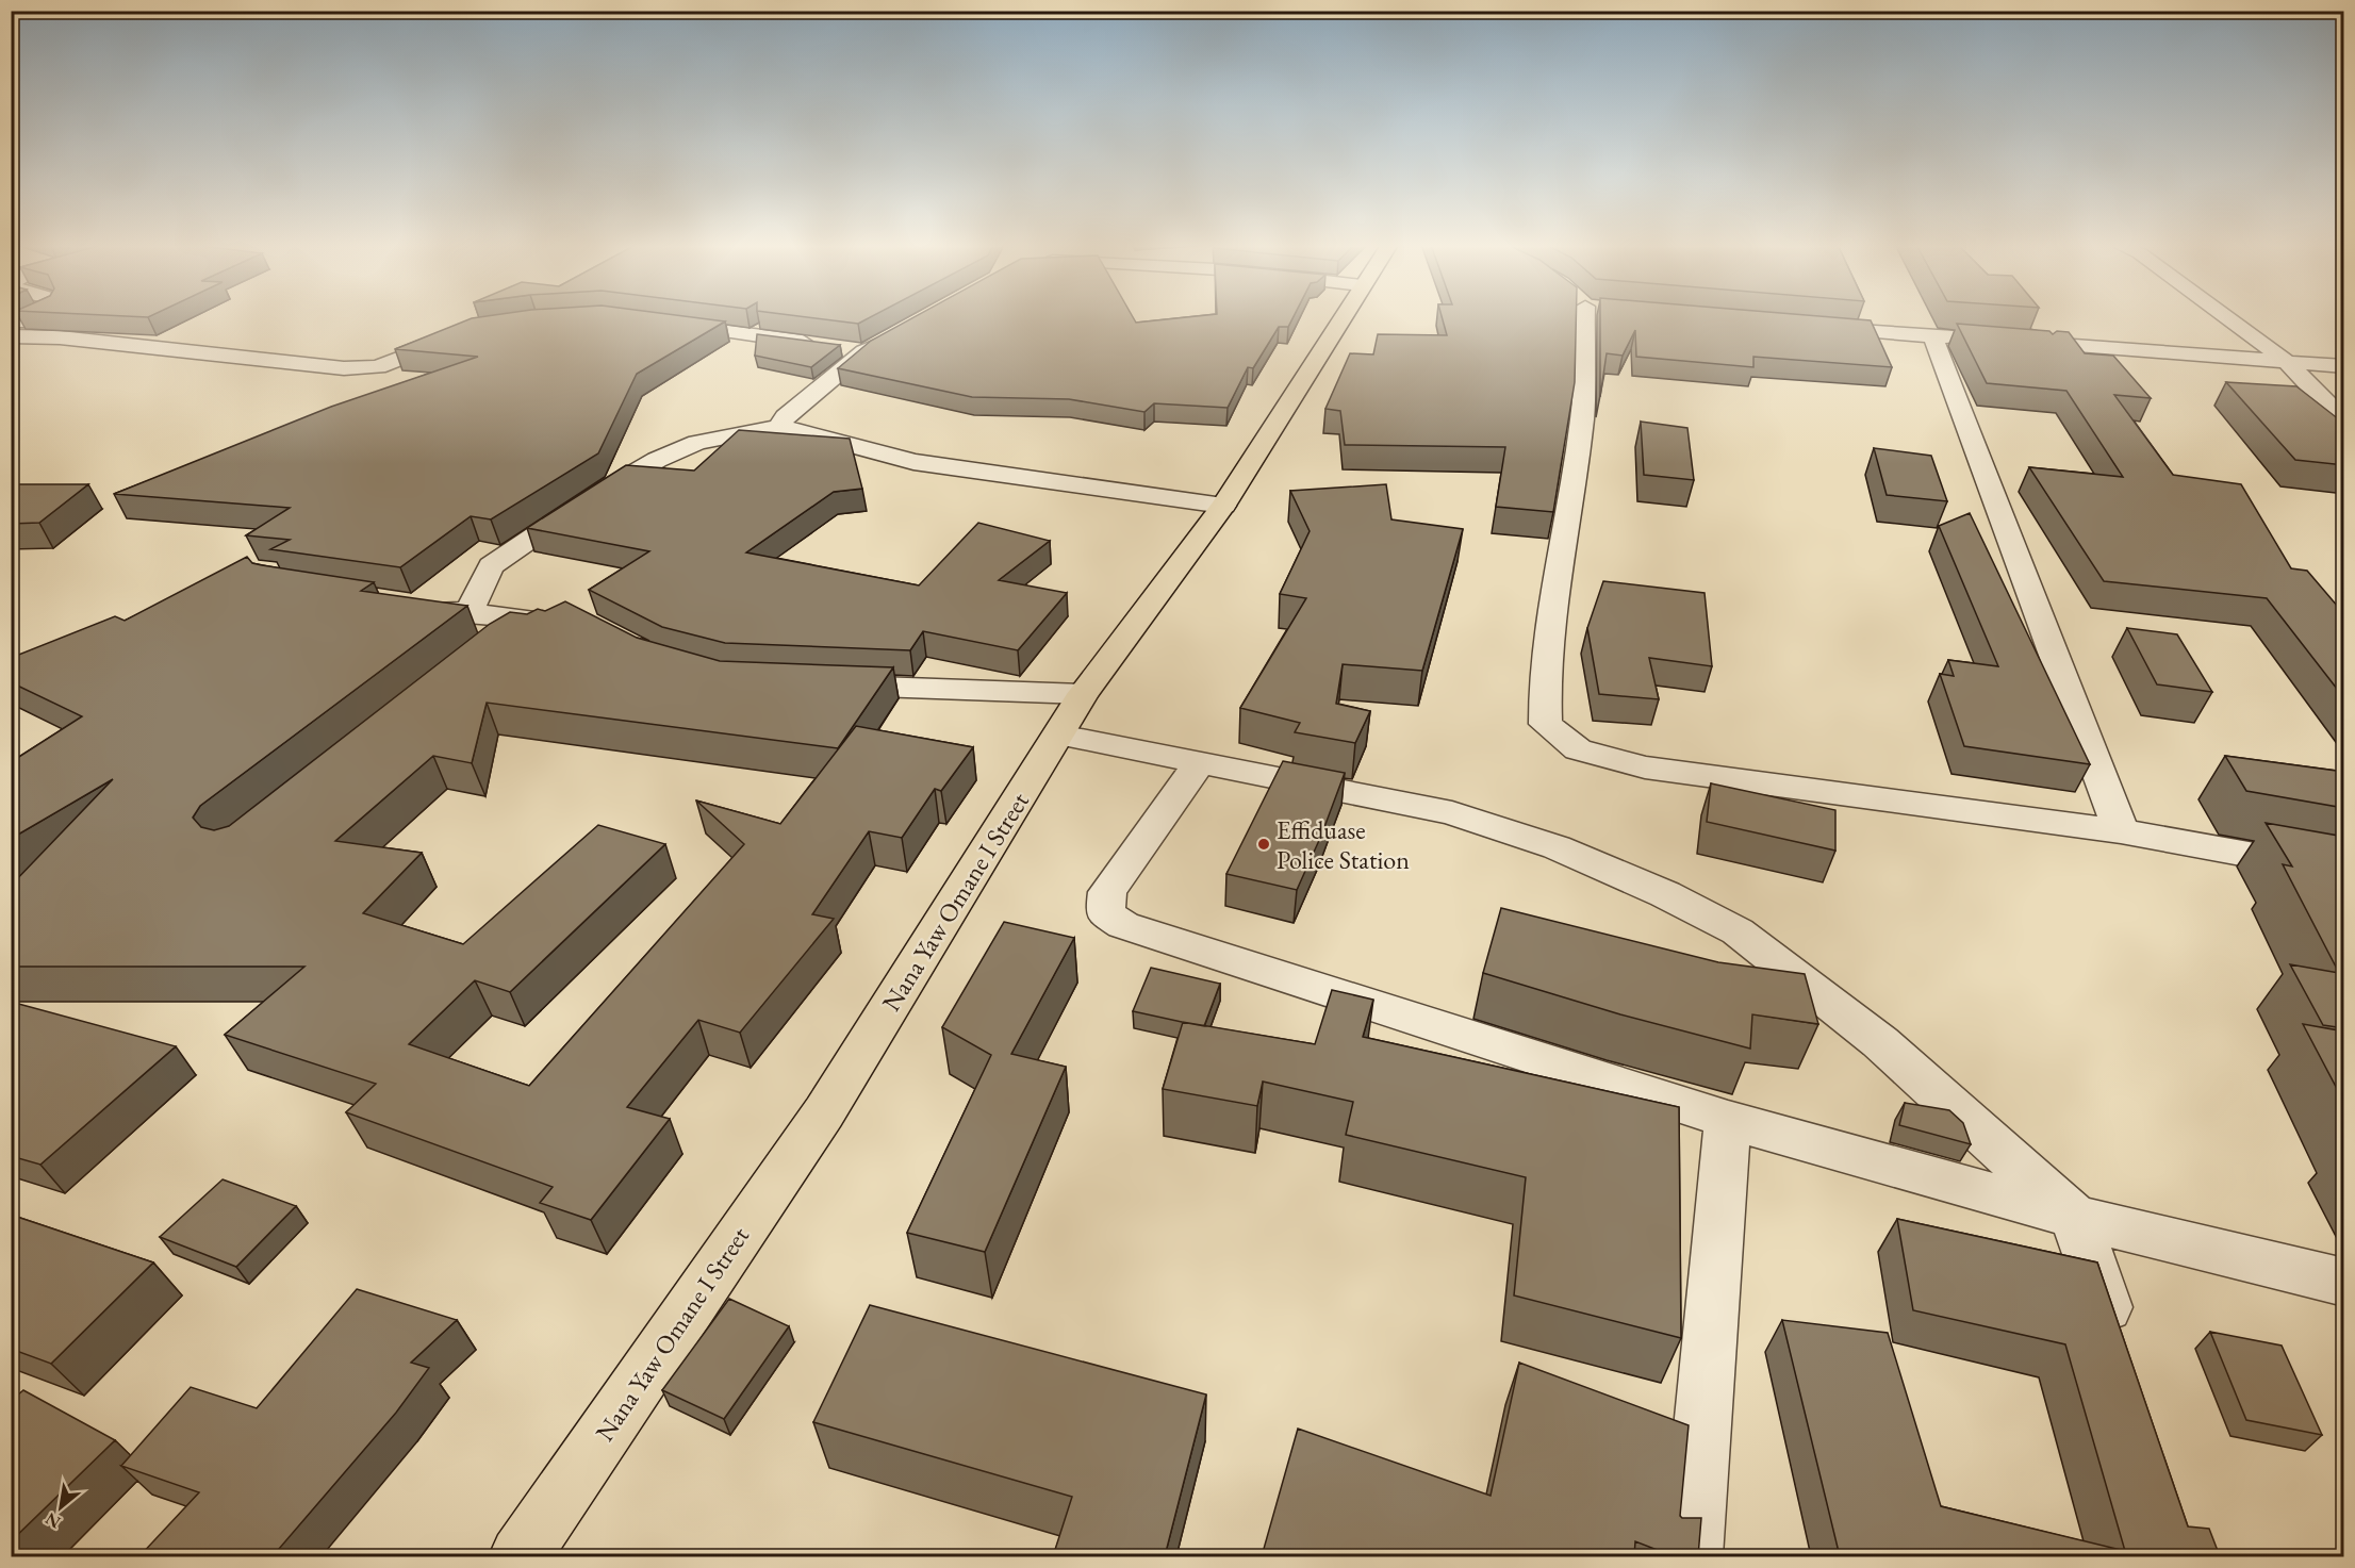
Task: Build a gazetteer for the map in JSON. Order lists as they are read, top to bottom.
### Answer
{
  "streets": {
    "main road": ["Nana Yaw Omane I Street"]
  },
  "places": ["Effiduase Police Station"],
  "north": "bottom left"
}
